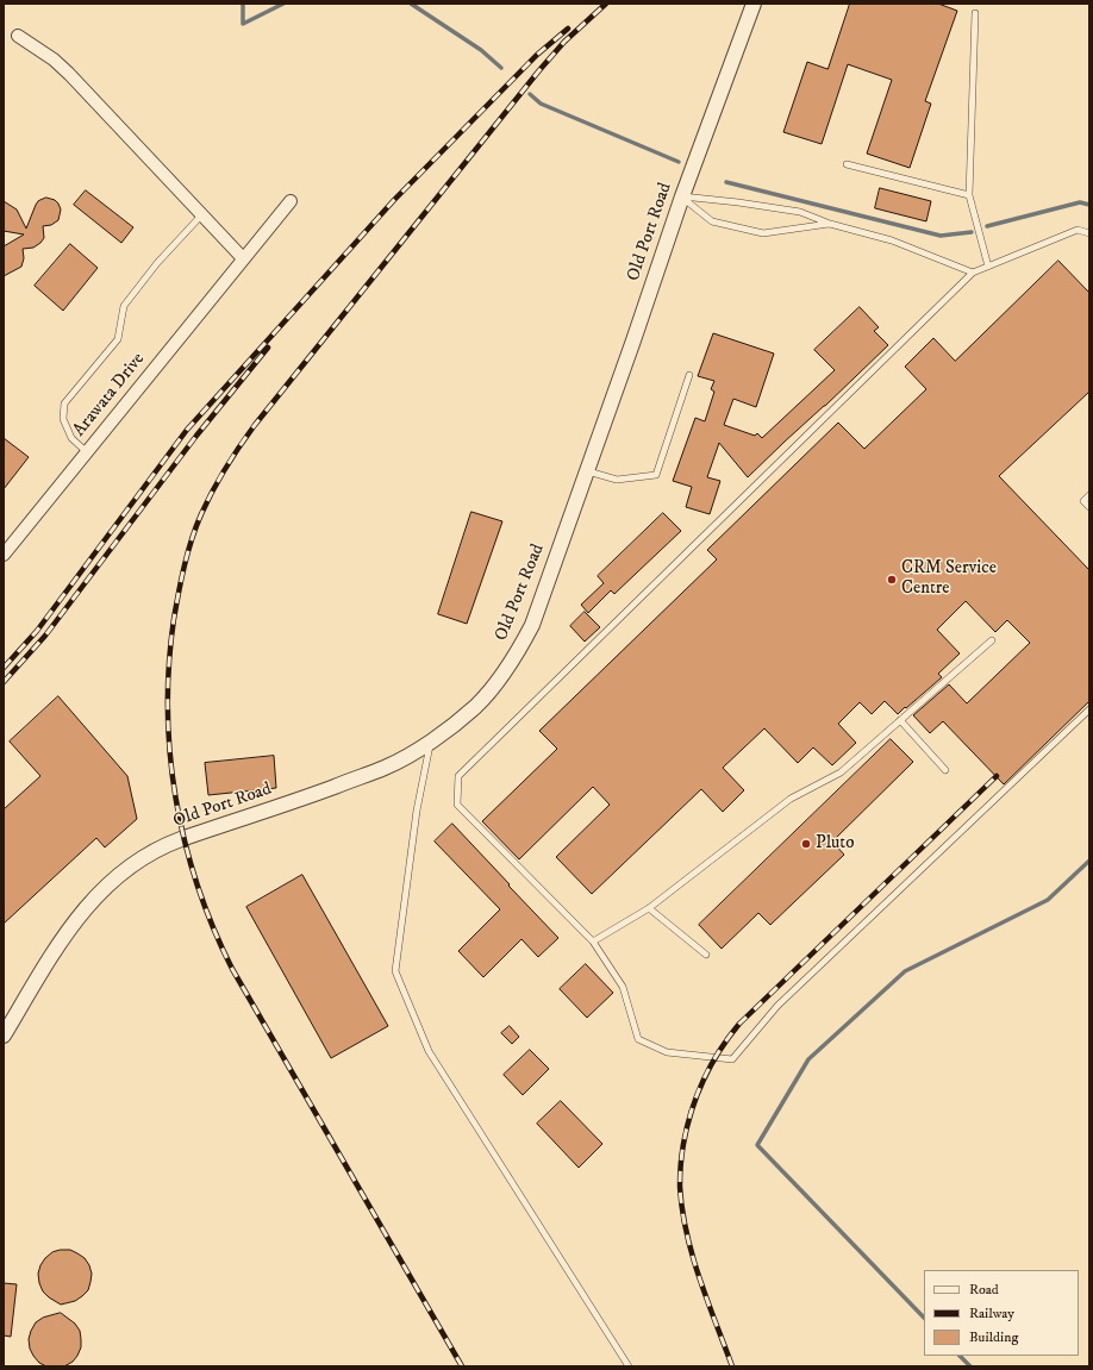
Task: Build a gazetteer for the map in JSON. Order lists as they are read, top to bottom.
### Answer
{
  "streets": {
    "street": ["Old Port Road", "Arawata Drive"]
  },
  "places": ["CRM Service Centre", "Pluto"],
  "legend": ["Road", "Railway", "Building"]
}
